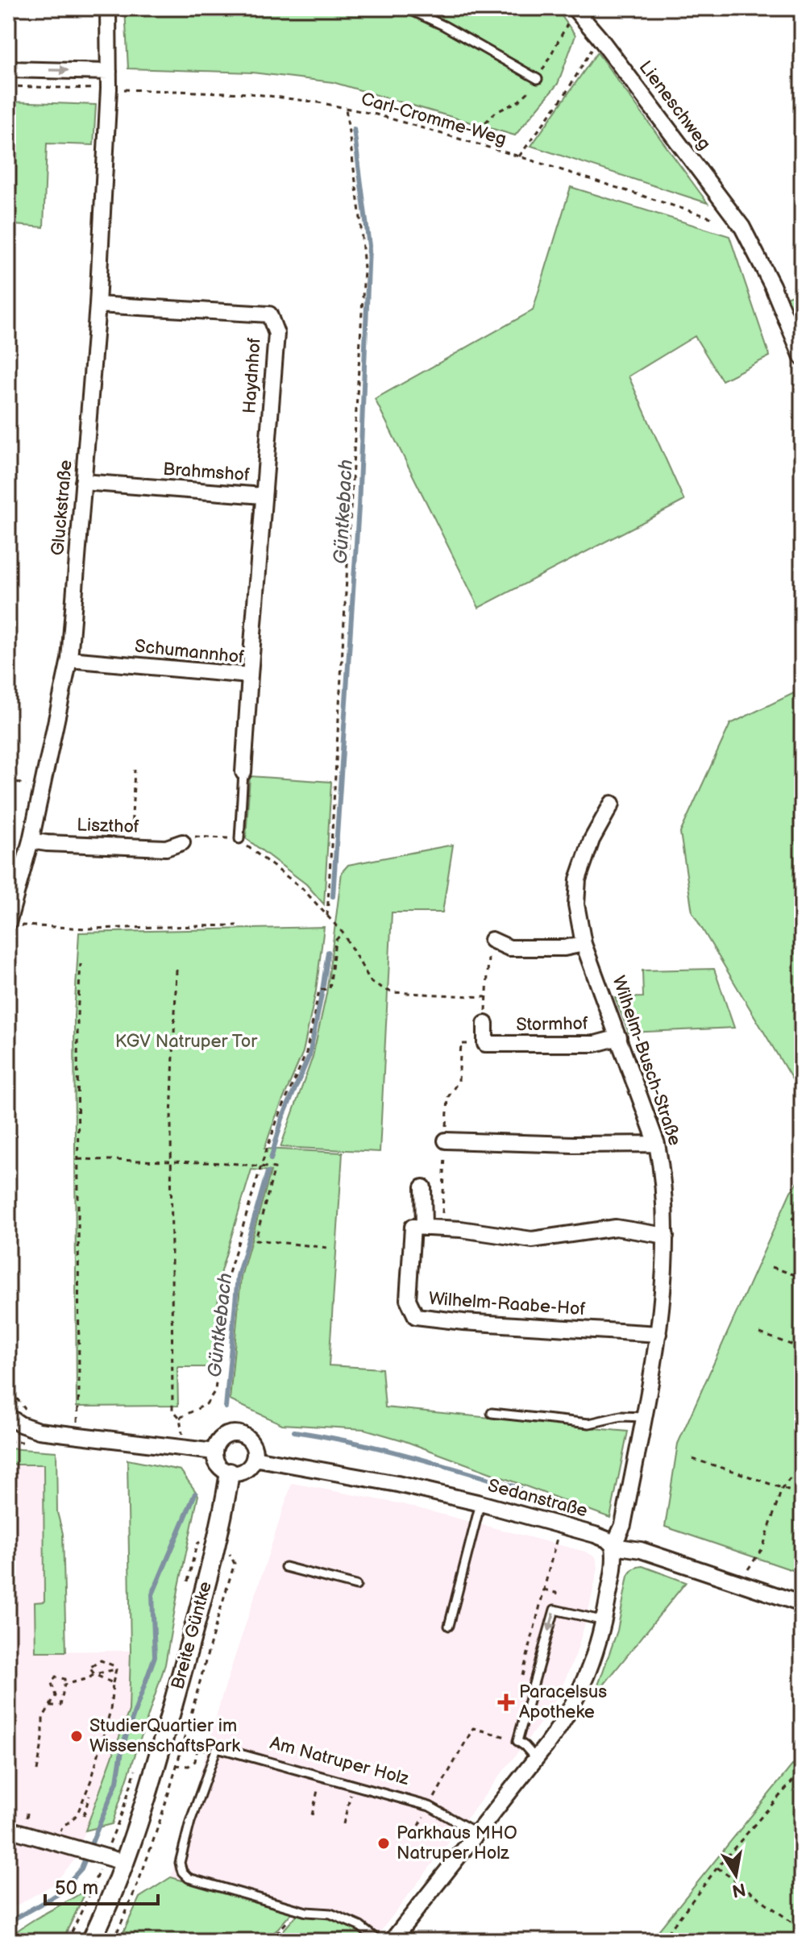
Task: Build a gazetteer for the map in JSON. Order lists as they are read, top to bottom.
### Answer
{
  "streets": {
    "street": [
      "Lieneschweg",
      "Haydnhof",
      "Brahmshof",
      "Gluckstraße",
      "Schumannhof",
      "Liszthof",
      "Stormhof",
      "Wilhelm-Busch-Straße",
      "Wilhelm-Raabe-Hof",
      "Sedanstraße",
      "Breite Güntke"
    ],
    "lane": ["Am Natruper Holz"],
    "path": ["Carl-Cromme-Weg"]
  },
  "crossings": [
    ["Lieneschweg", "Carl-Cromme-Weg"],
    ["Carl-Cromme-Weg", "Gluckstraße"],
    ["Haydnhof", "Brahmshof"],
    ["Haydnhof", "Gluckstraße"],
    ["Brahmshof", "Gluckstraße"],
    ["Brahmshof", "Schumannhof"],
    ["Gluckstraße", "Schumannhof"],
    ["Gluckstraße", "Liszthof"],
    ["Stormhof", "Wilhelm-Busch-Straße"],
    ["Wilhelm-Busch-Straße", "Wilhelm-Raabe-Hof"],
    ["Wilhelm-Busch-Straße", "Sedanstraße"],
    ["Sedanstraße", "Breite Güntke"]
  ],
  "water": ["Güntkebach"],
  "parks": ["KGV Natruper Tor"],
  "places": {
    "health": ["Paracelsus Apotheke"],
    "other": ["StudierQuartier im WissenschaftsPark", "Parkhaus MHO Natruper Holz"]
  },
  "scale_bar": "50 m",
  "north": "bottom"
}
